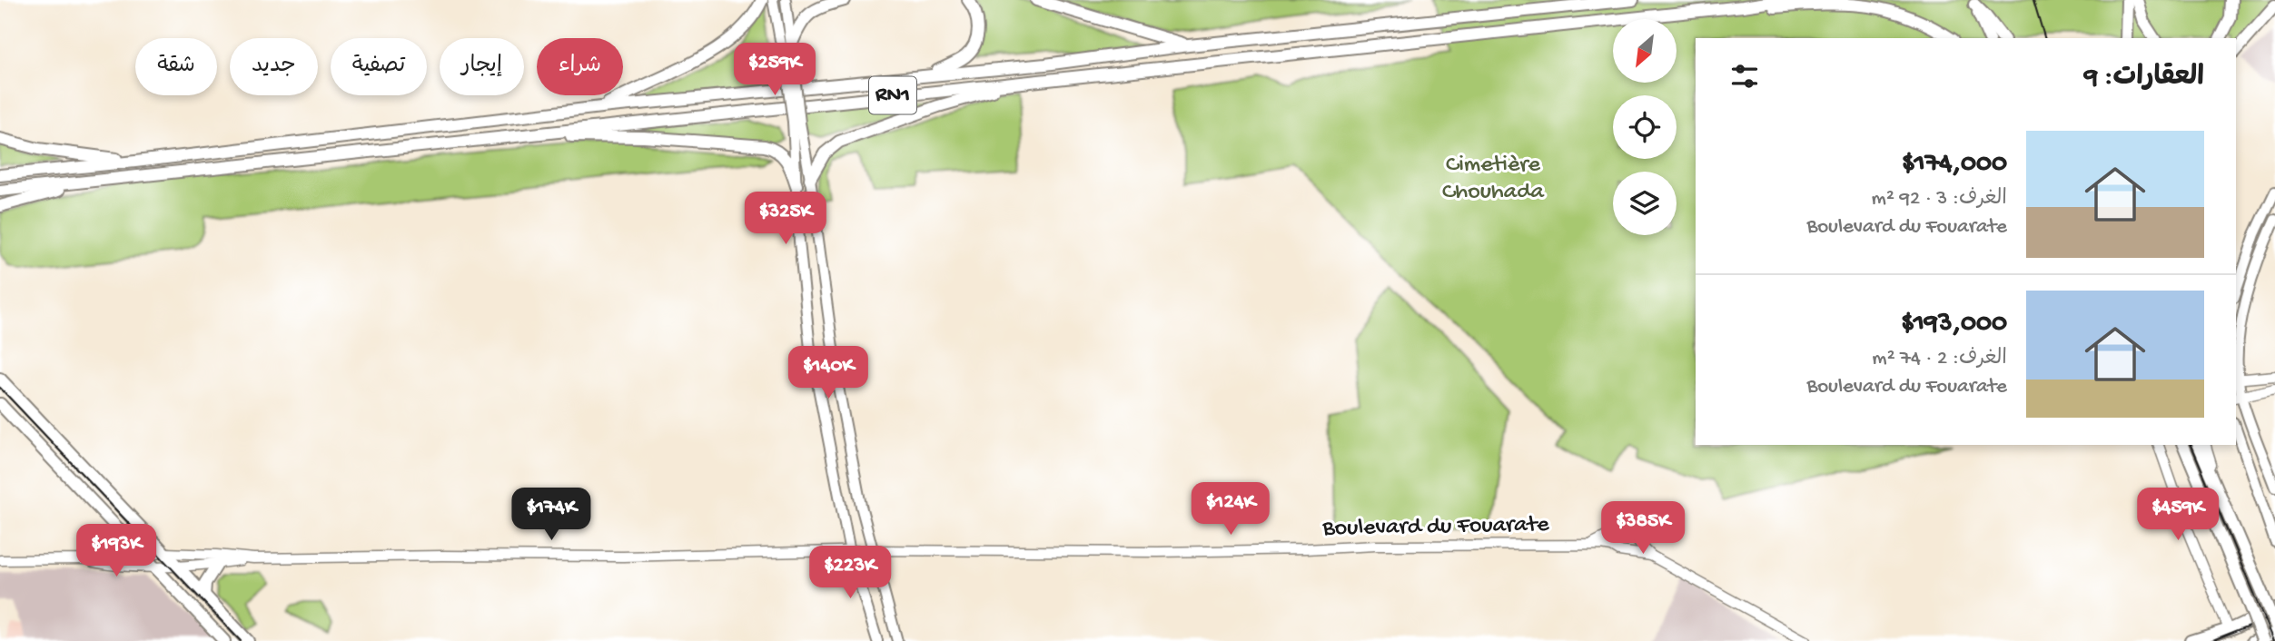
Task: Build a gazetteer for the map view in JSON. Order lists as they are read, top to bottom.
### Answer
{
  "streets": {
    "main road": ["RN1"],
    "street": ["Boulevard du Fouarate"]
  },
  "parks": ["Cimetière Chouhada"],
  "north": "bottom left",
  "page": {
    "chip": [
      "شراء",
      "إيجار",
      "تصفية",
      "جديد",
      "شقة"
    ],
    "heading": "العقارات: 9",
    "price": [
      "$259K",
      "$325K",
      "$140K",
      "$124K",
      "$174K",
      "$459K",
      "$385K",
      "$193K",
      "$223K"
    ],
    "list": [
      {
        "name": "$174,000",
        "note": "الغرف: 3 · 92 m² · Boulevard du Fouarate"
      },
      {
        "name": "$193,000",
        "note": "الغرف: 2 · 74 m² · Boulevard du Fouarate"
      }
    ]
  }
}
